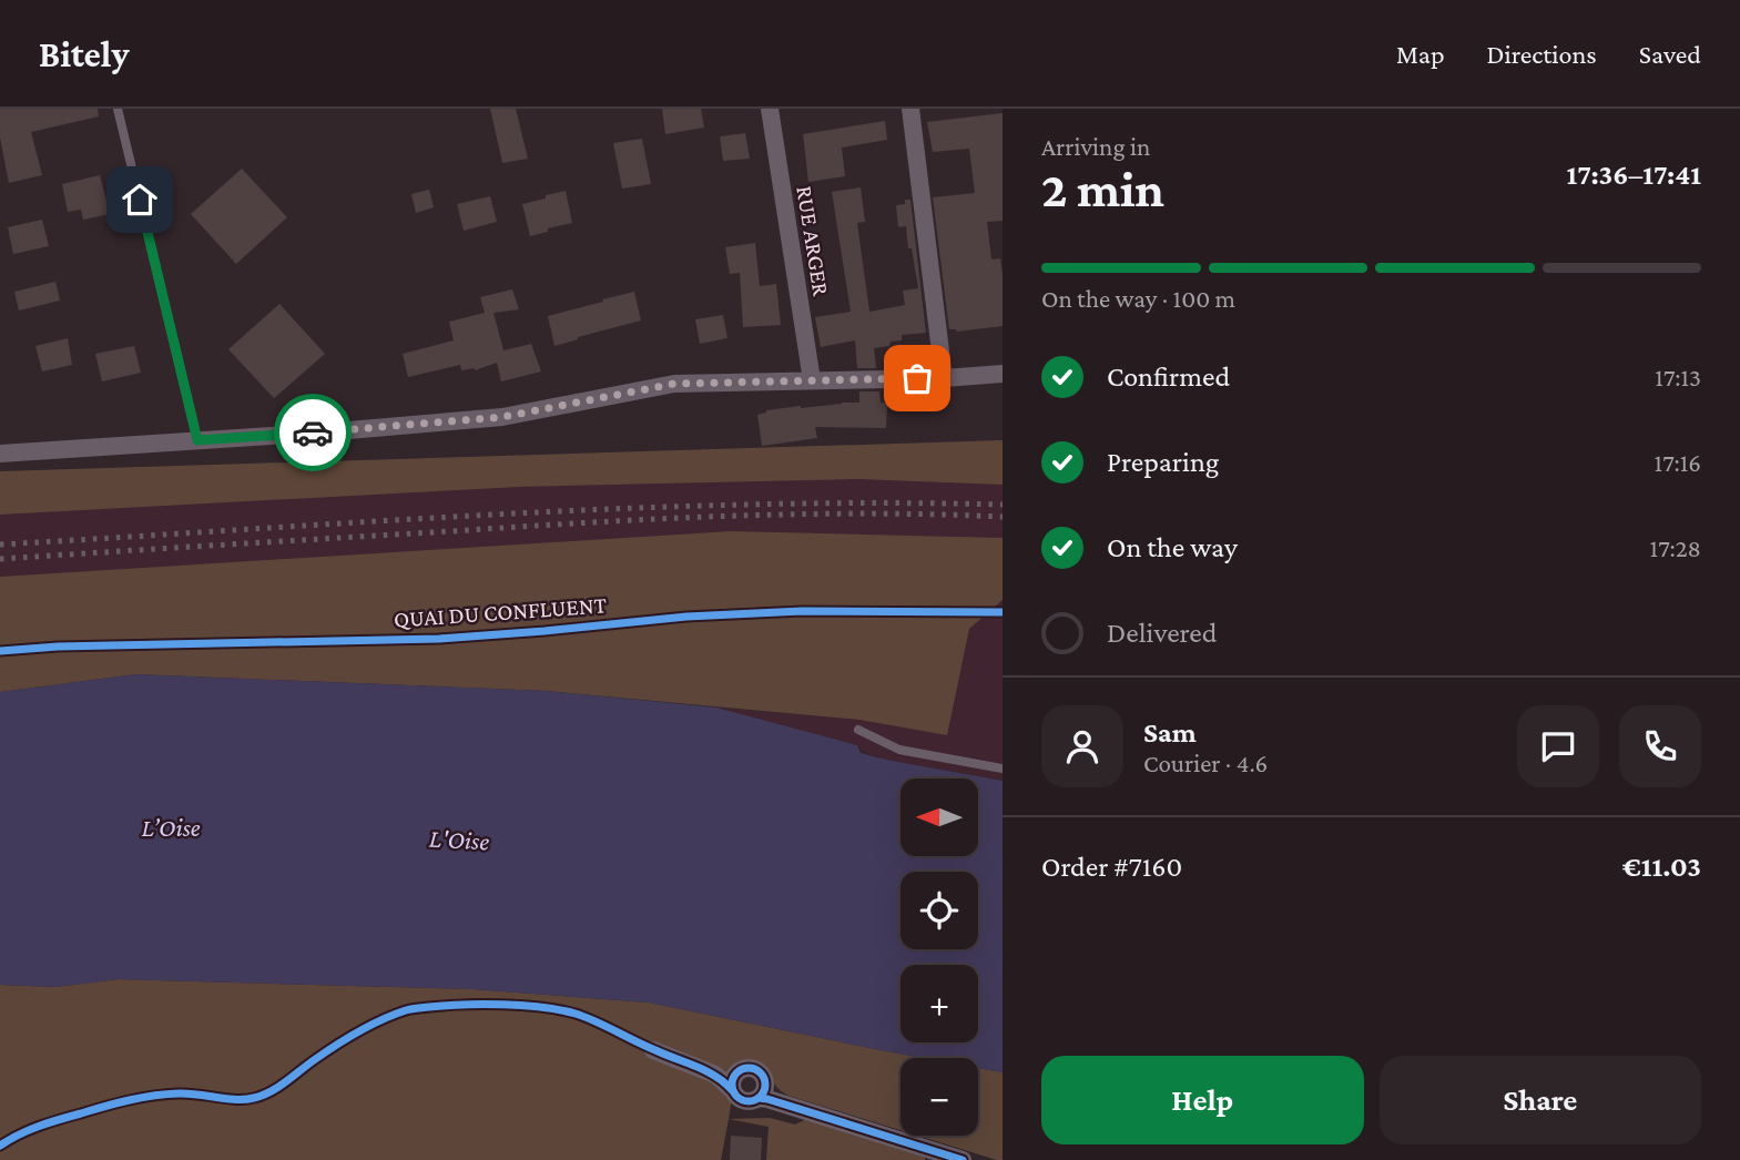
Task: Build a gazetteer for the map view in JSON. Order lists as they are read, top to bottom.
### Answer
{
  "streets": {
    "street": ["RUE ARGER"],
    "lane": ["QUAI DU CONFLUENT"]
  },
  "water": ["L’Oise", "L'Oise"],
  "north": "left",
  "page": {
    "header": "Bitely",
    "nav": ["Map", "Directions", "Saved"],
    "heading": ["2 min", "Arriving in", "17:36–17:41"],
    "panel": [
      "Sam",
      "Courier · 4.6",
      "Order #7160",
      "€11.03"
    ],
    "bar": "On the way · 100 m",
    "list": [
      ["Confirmed", "17:13"],
      ["Preparing", "17:16"],
      ["On the way", "17:28"],
      "Delivered"
    ],
    "map_buttons": ["+", "−"],
    "buttons": ["Help", "Share"]
  }
}
